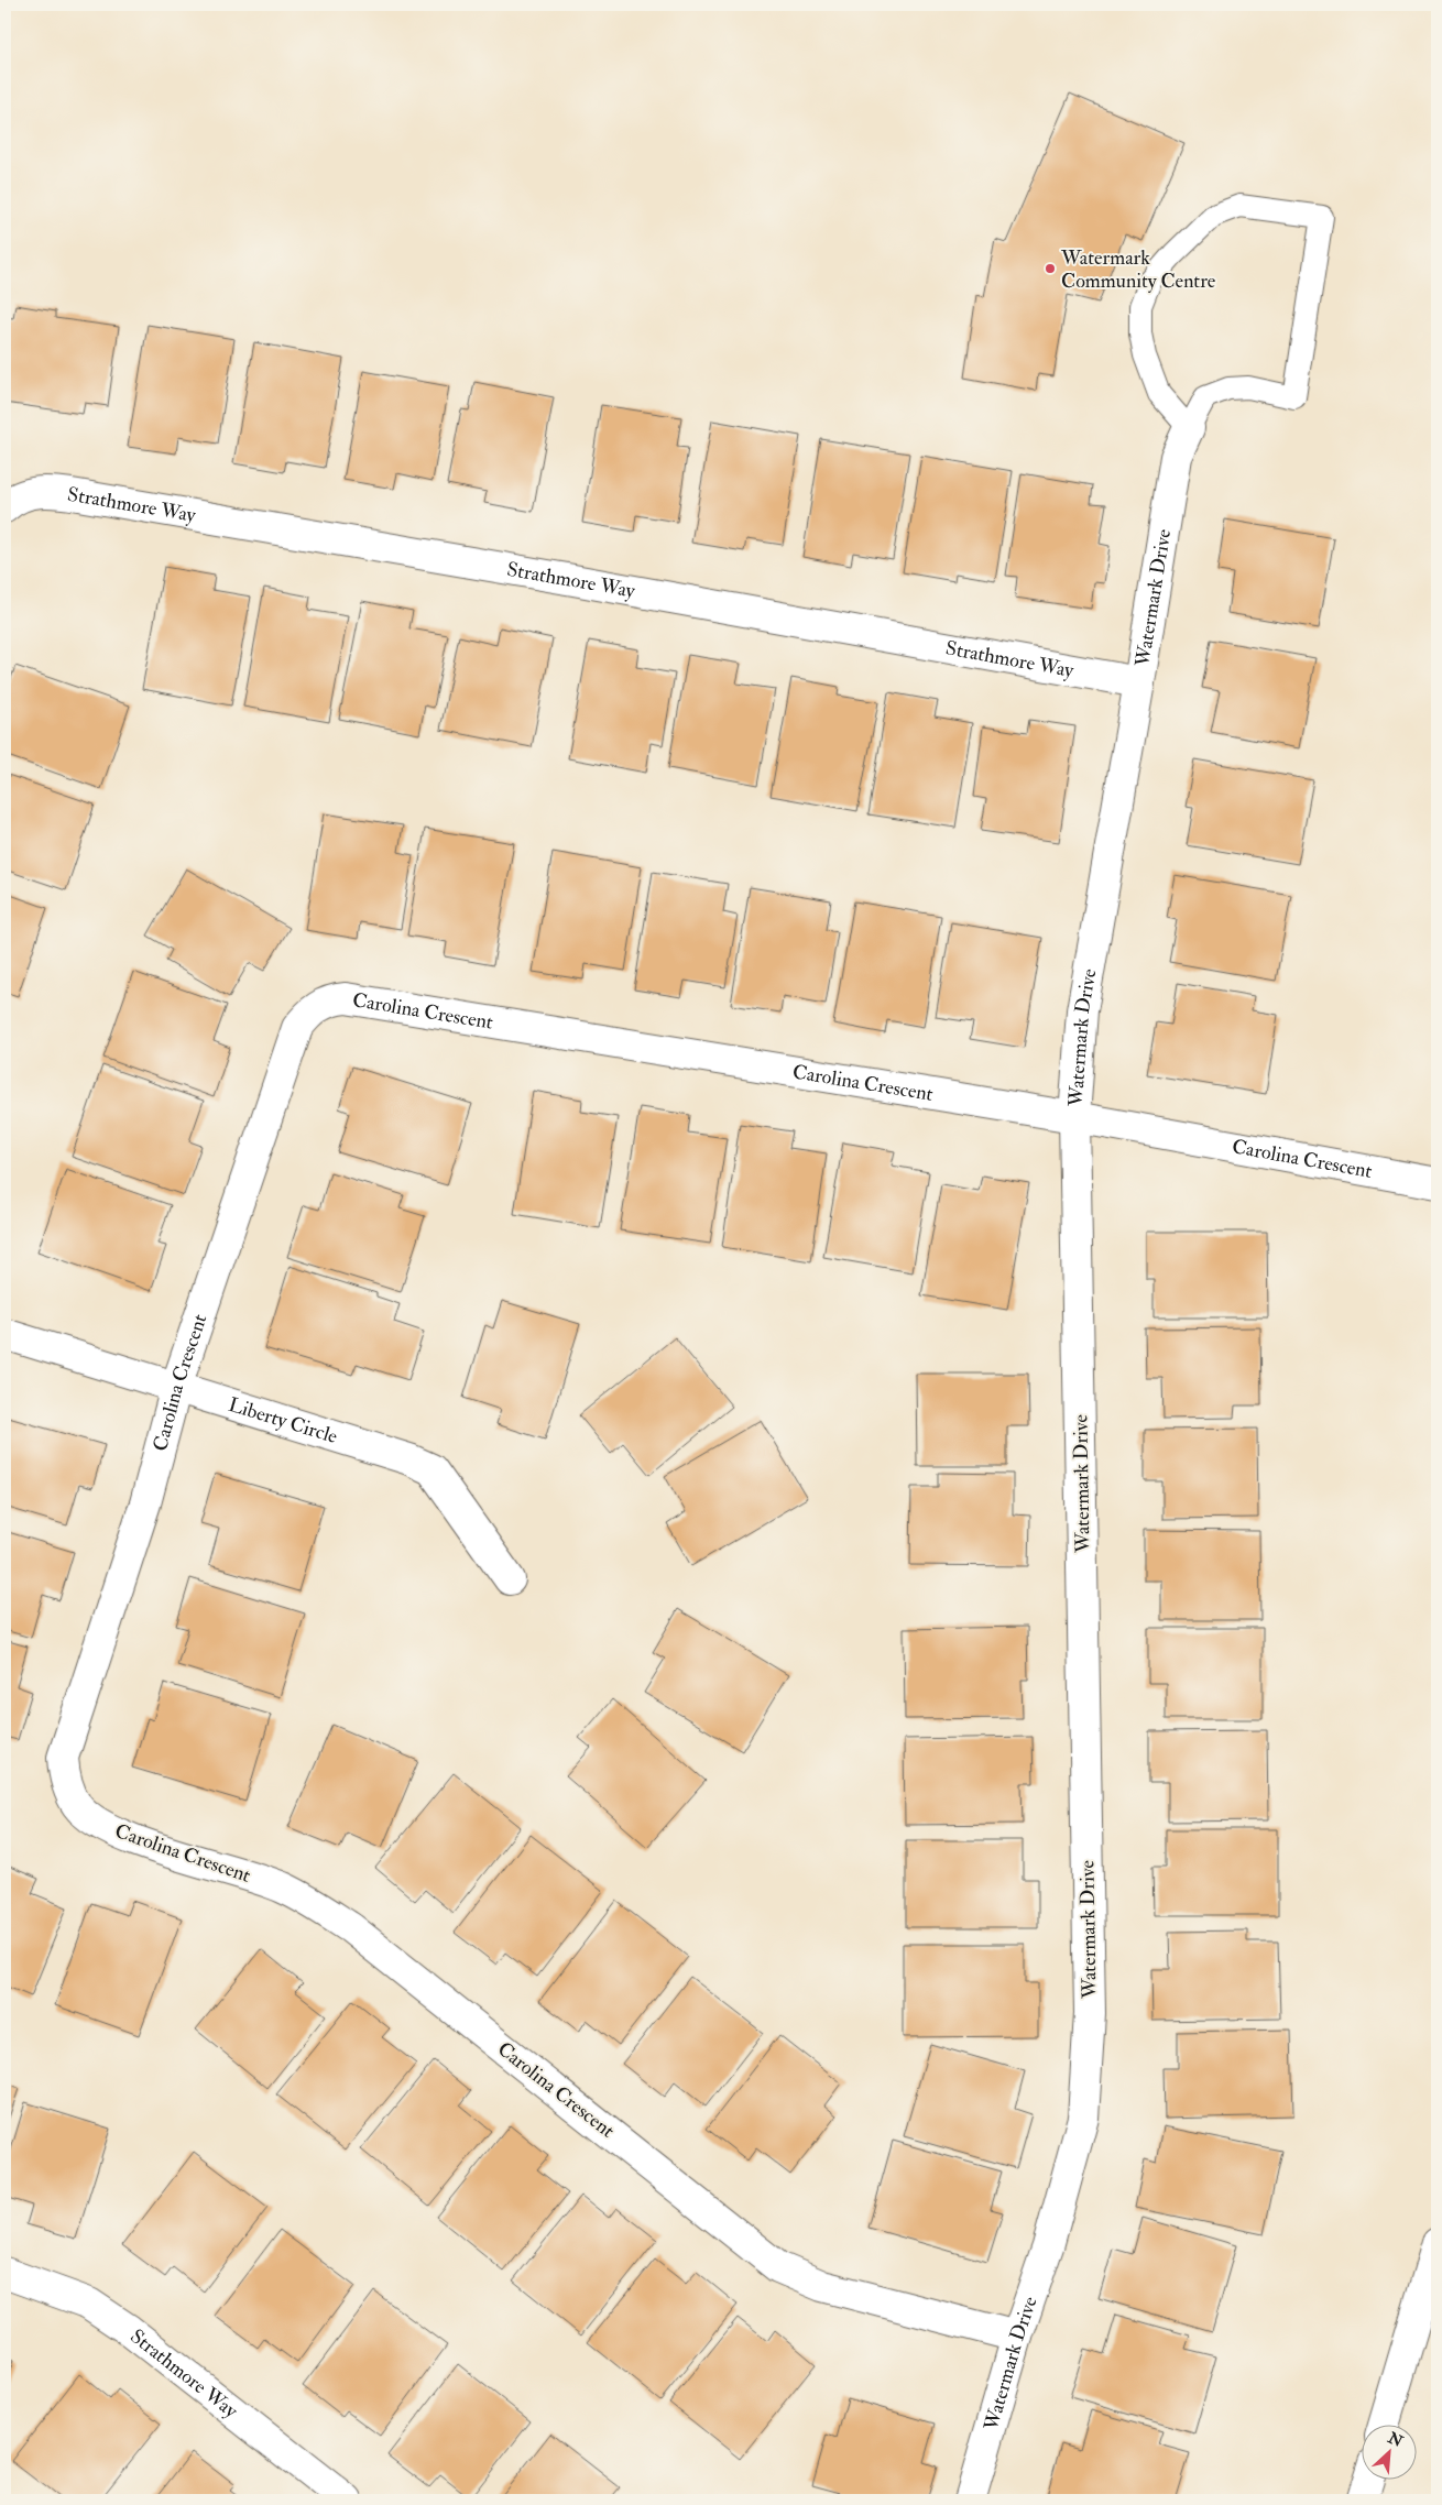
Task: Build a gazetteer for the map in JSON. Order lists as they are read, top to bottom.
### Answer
{
  "streets": {
    "street": [
      "Strathmore Way",
      "Watermark Drive",
      "Carolina Crescent",
      "Liberty Circle"
    ]
  },
  "crossings": [
    ["Strathmore Way", "Watermark Drive"],
    ["Watermark Drive", "Carolina Crescent"],
    ["Carolina Crescent", "Liberty Circle"]
  ],
  "places": ["Watermark Community Centre"],
  "north": "top right"
}
